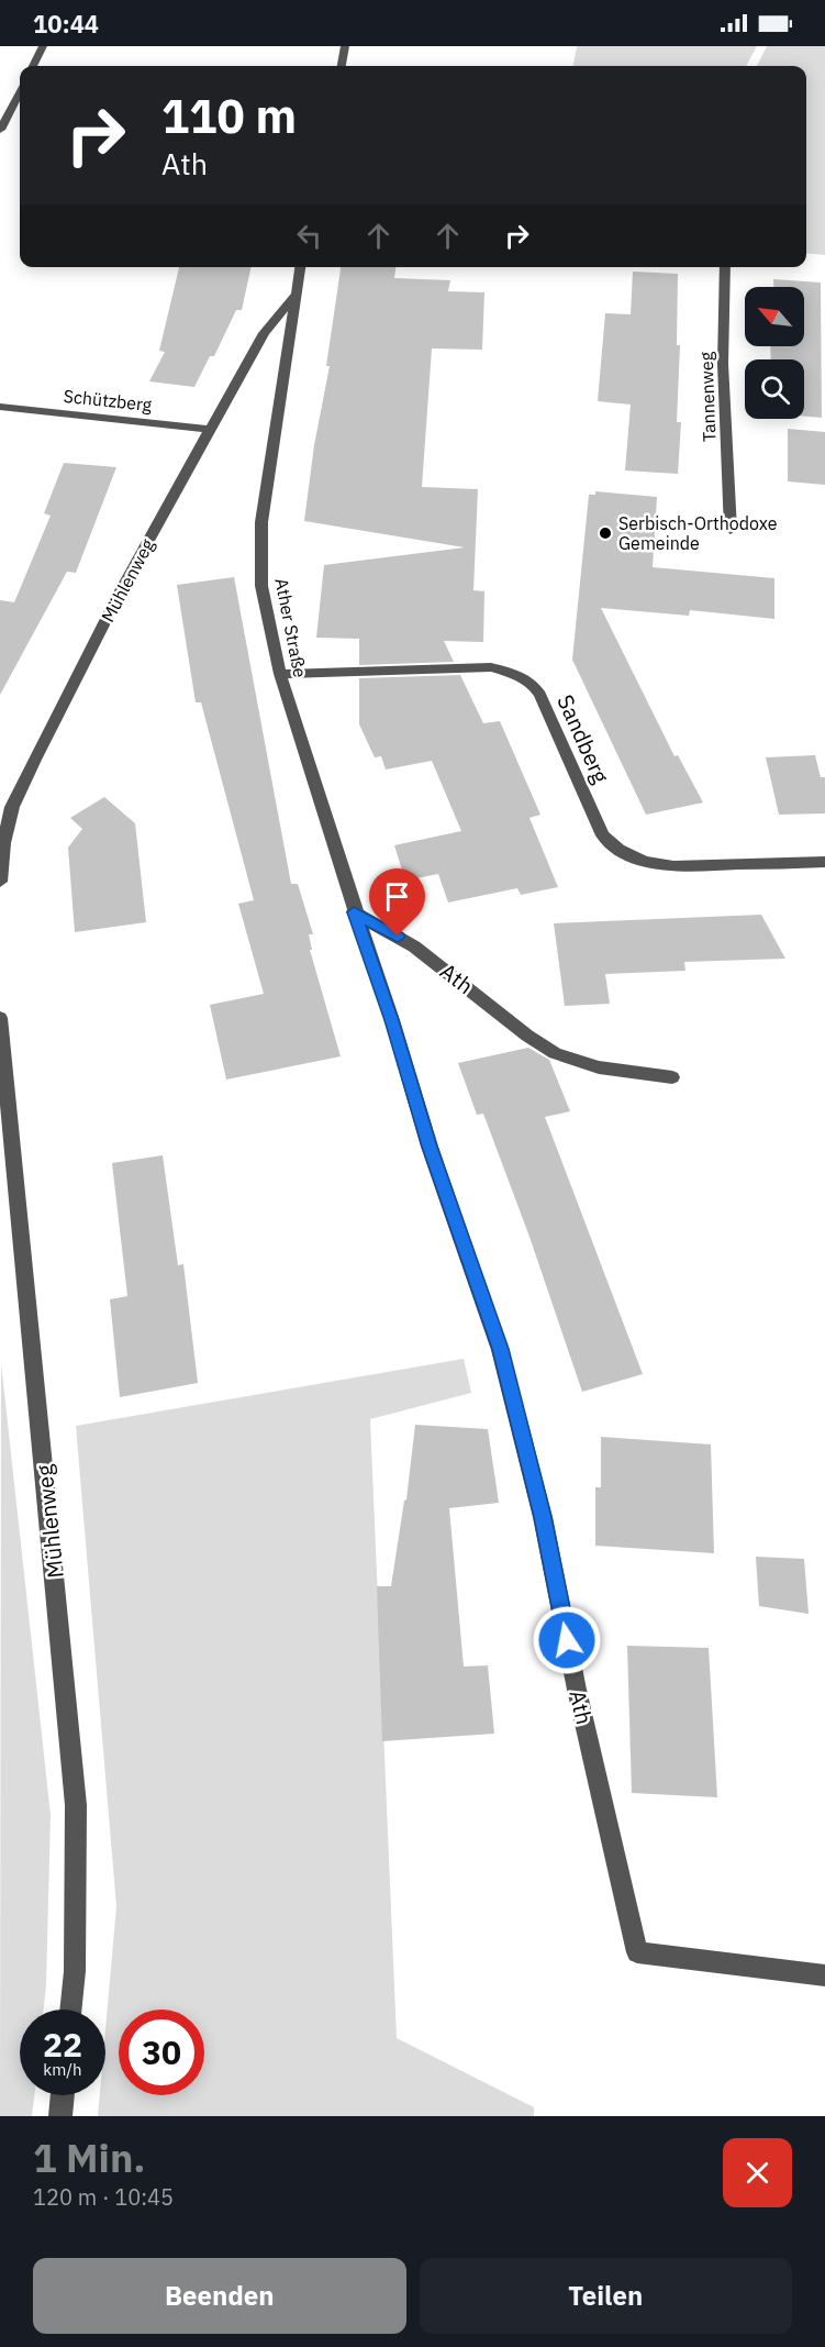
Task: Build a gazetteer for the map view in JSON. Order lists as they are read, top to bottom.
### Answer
{
  "streets": {
    "street": [
      "Tannenweg",
      "Schützberg",
      "Mühlenweg",
      "Ather Straße",
      "Sandberg",
      "Ath"
    ]
  },
  "crossings": [
    ["Schützberg", "Mühlenweg"],
    ["Mühlenweg", "Ather Straße"],
    ["Ather Straße", "Sandberg"],
    ["Ather Straße", "Ath"]
  ],
  "places": ["Serbisch-Orthodoxe Gemeinde"],
  "north": "top left",
  "page": {
    "status": "10:44",
    "turn": ["110 m", "Ath"],
    "speed": "22 km/h",
    "limit": "30",
    "heading": ["1 Min.", "120 m · 10:45"],
    "buttons": ["Beenden", "Teilen"]
  }
}
